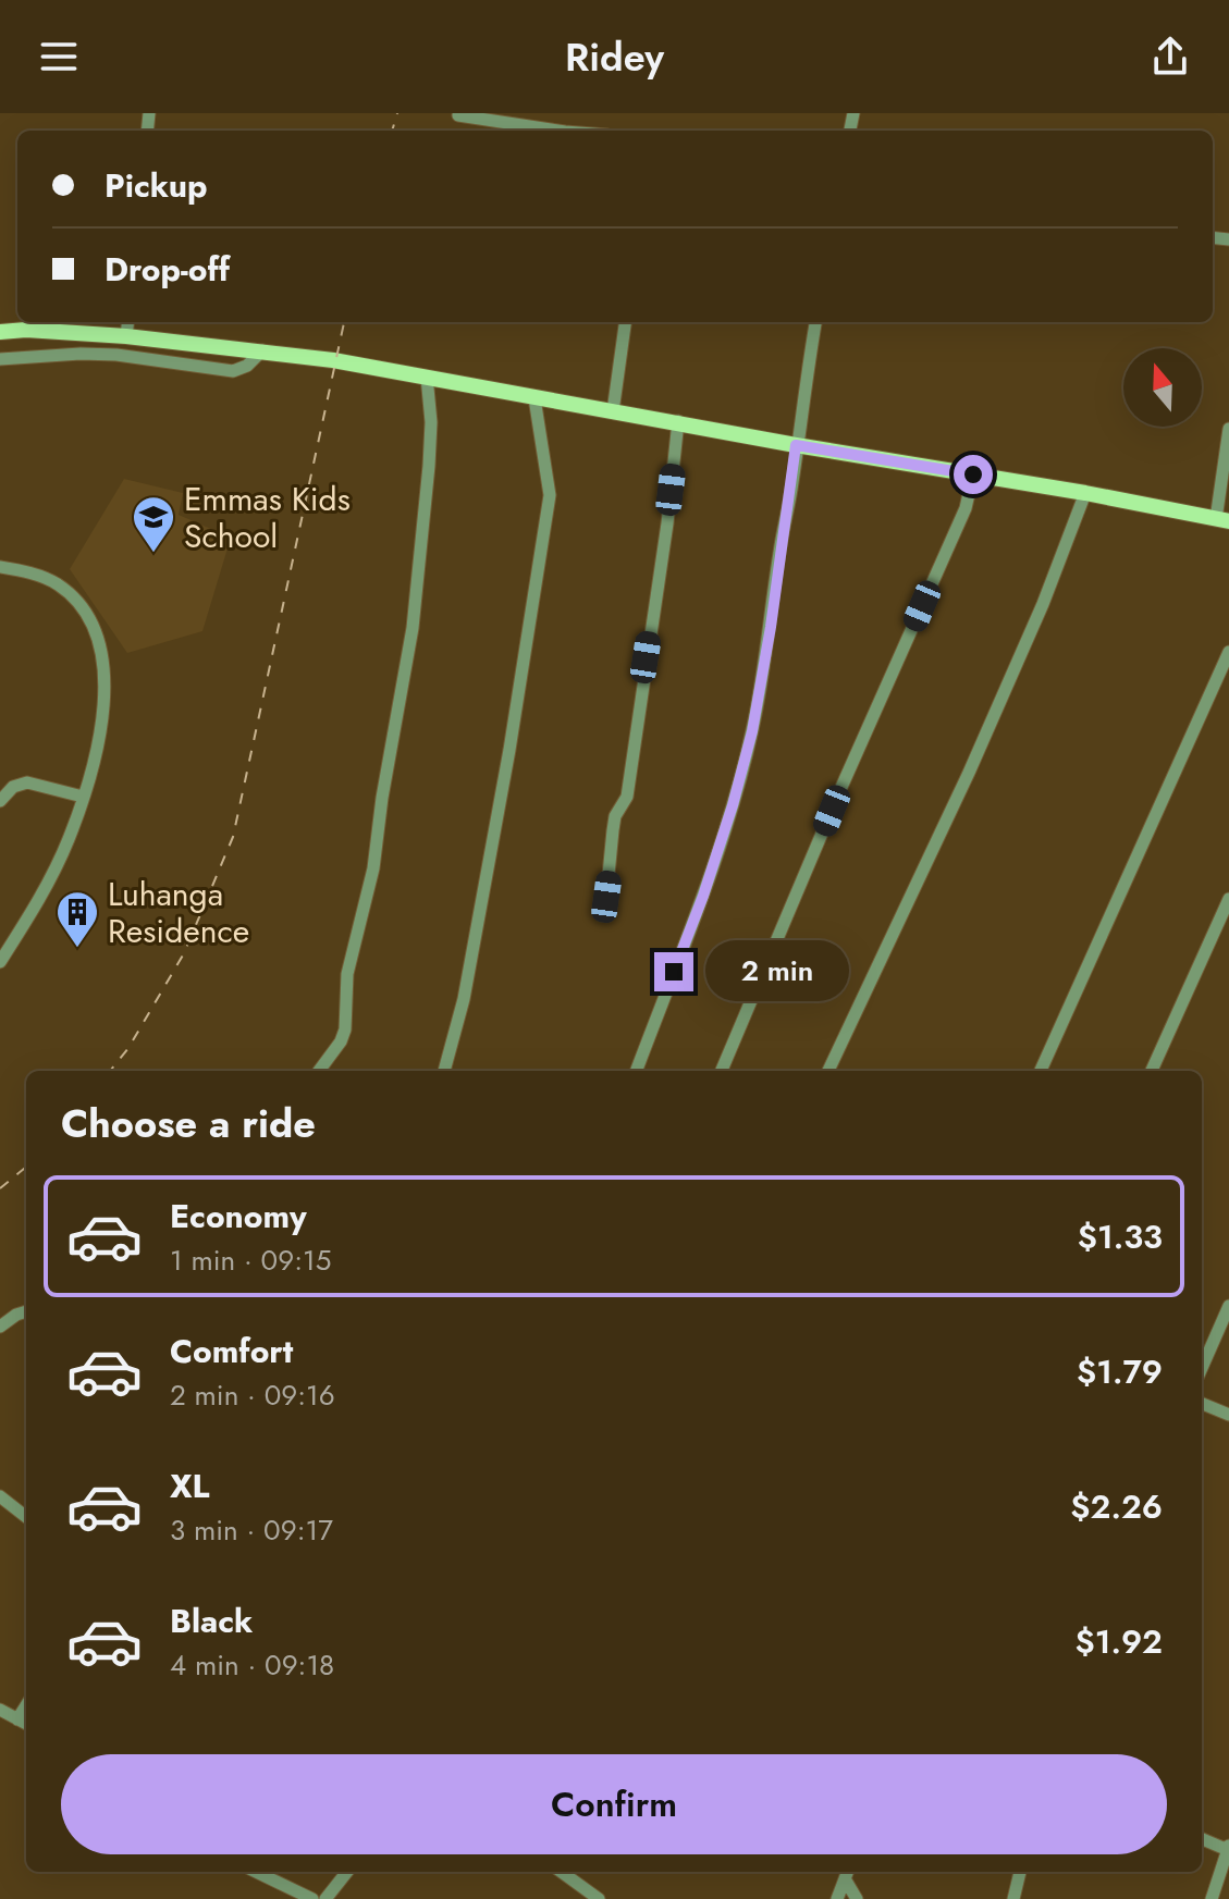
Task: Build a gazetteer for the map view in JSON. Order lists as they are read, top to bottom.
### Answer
{
  "places": {
    "school or university": ["Emmas Kids School"],
    "building": ["Luhanga Residence"]
  },
  "north": "top",
  "page": {
    "header": "Ridey",
    "banner": ["Pickup", "Drop-off"],
    "bubble": "2 min",
    "heading": "Choose a ride",
    "list": [
      {
        "name": "Economy",
        "note": "1 min · 09:15",
        "value": "$1.33"
      },
      {
        "name": "Comfort",
        "note": "2 min · 09:16",
        "value": "$1.79"
      },
      {
        "name": "XL",
        "note": "3 min · 09:17",
        "value": "$2.26"
      },
      {
        "name": "Black",
        "note": "4 min · 09:18",
        "value": "$1.92"
      }
    ],
    "buttons": "Confirm"
  }
}
